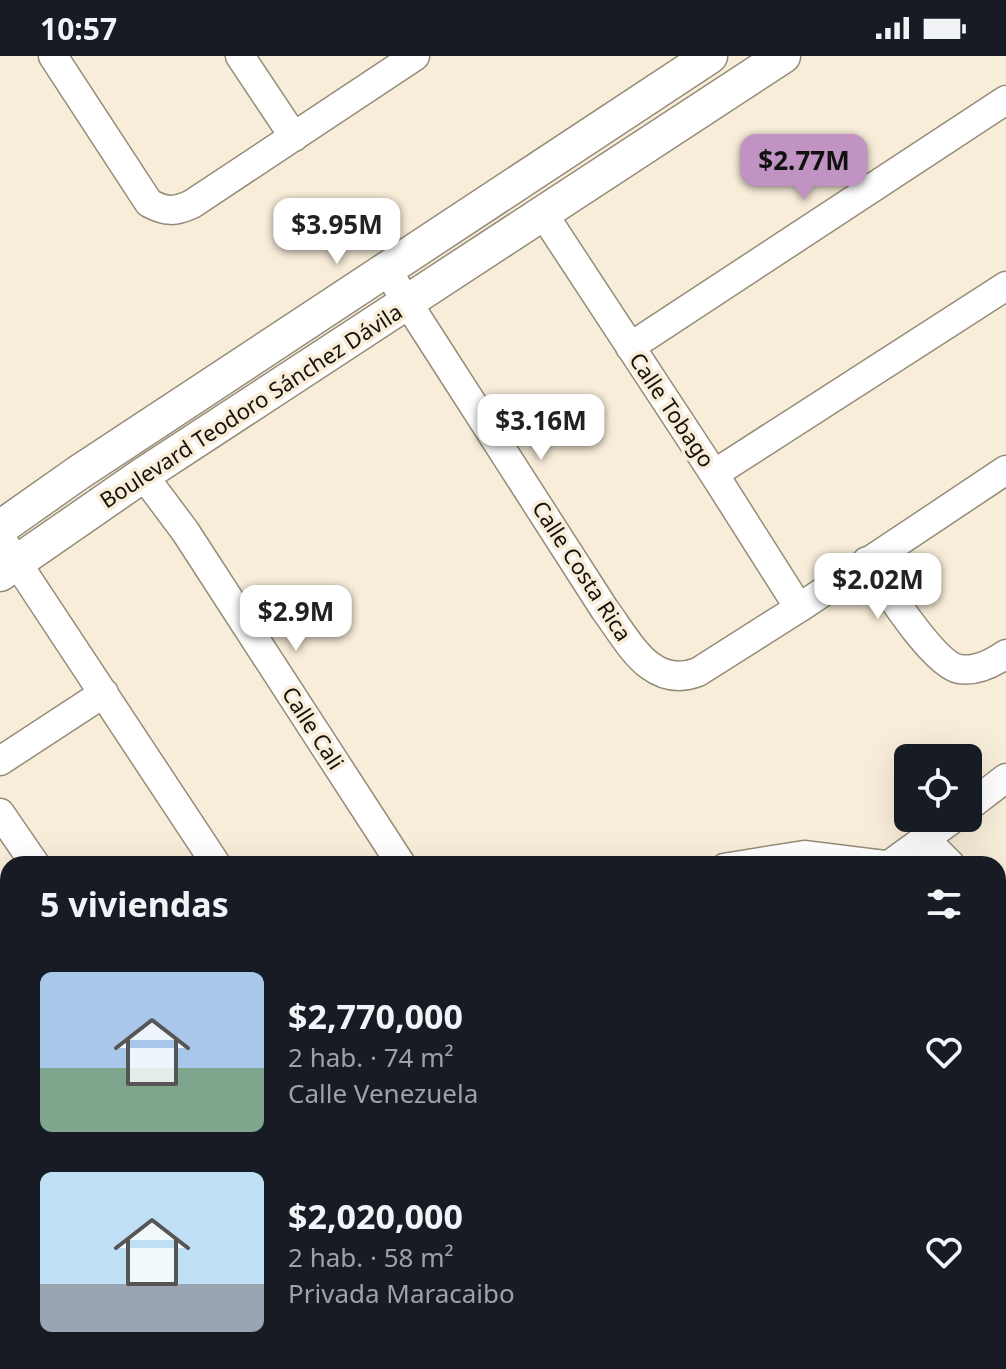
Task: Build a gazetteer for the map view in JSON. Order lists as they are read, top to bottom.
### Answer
{
  "streets": {
    "street": [
      "Boulevard Teodoro Sánchez Dávila",
      "Calle Tobago",
      "Calle Costa Rica",
      "Calle Cali"
    ]
  },
  "crossings": [
    ["Boulevard Teodoro Sánchez Dávila", "Calle Tobago"],
    ["Boulevard Teodoro Sánchez Dávila", "Calle Costa Rica"],
    ["Boulevard Teodoro Sánchez Dávila", "Calle Cali"],
    ["Calle Tobago", "Calle Costa Rica"]
  ],
  "page": {
    "status": "10:57",
    "price": [
      "$2.77M",
      "$3.95M",
      "$3.16M",
      "$2.02M",
      "$2.9M"
    ],
    "heading": "5 viviendas",
    "list": [
      {
        "name": "$2,770,000",
        "note": "2 hab. · 74 m² · Calle Venezuela"
      },
      {
        "name": "$2,020,000",
        "note": "2 hab. · 58 m² · Privada Maracaibo"
      }
    ]
  }
}
